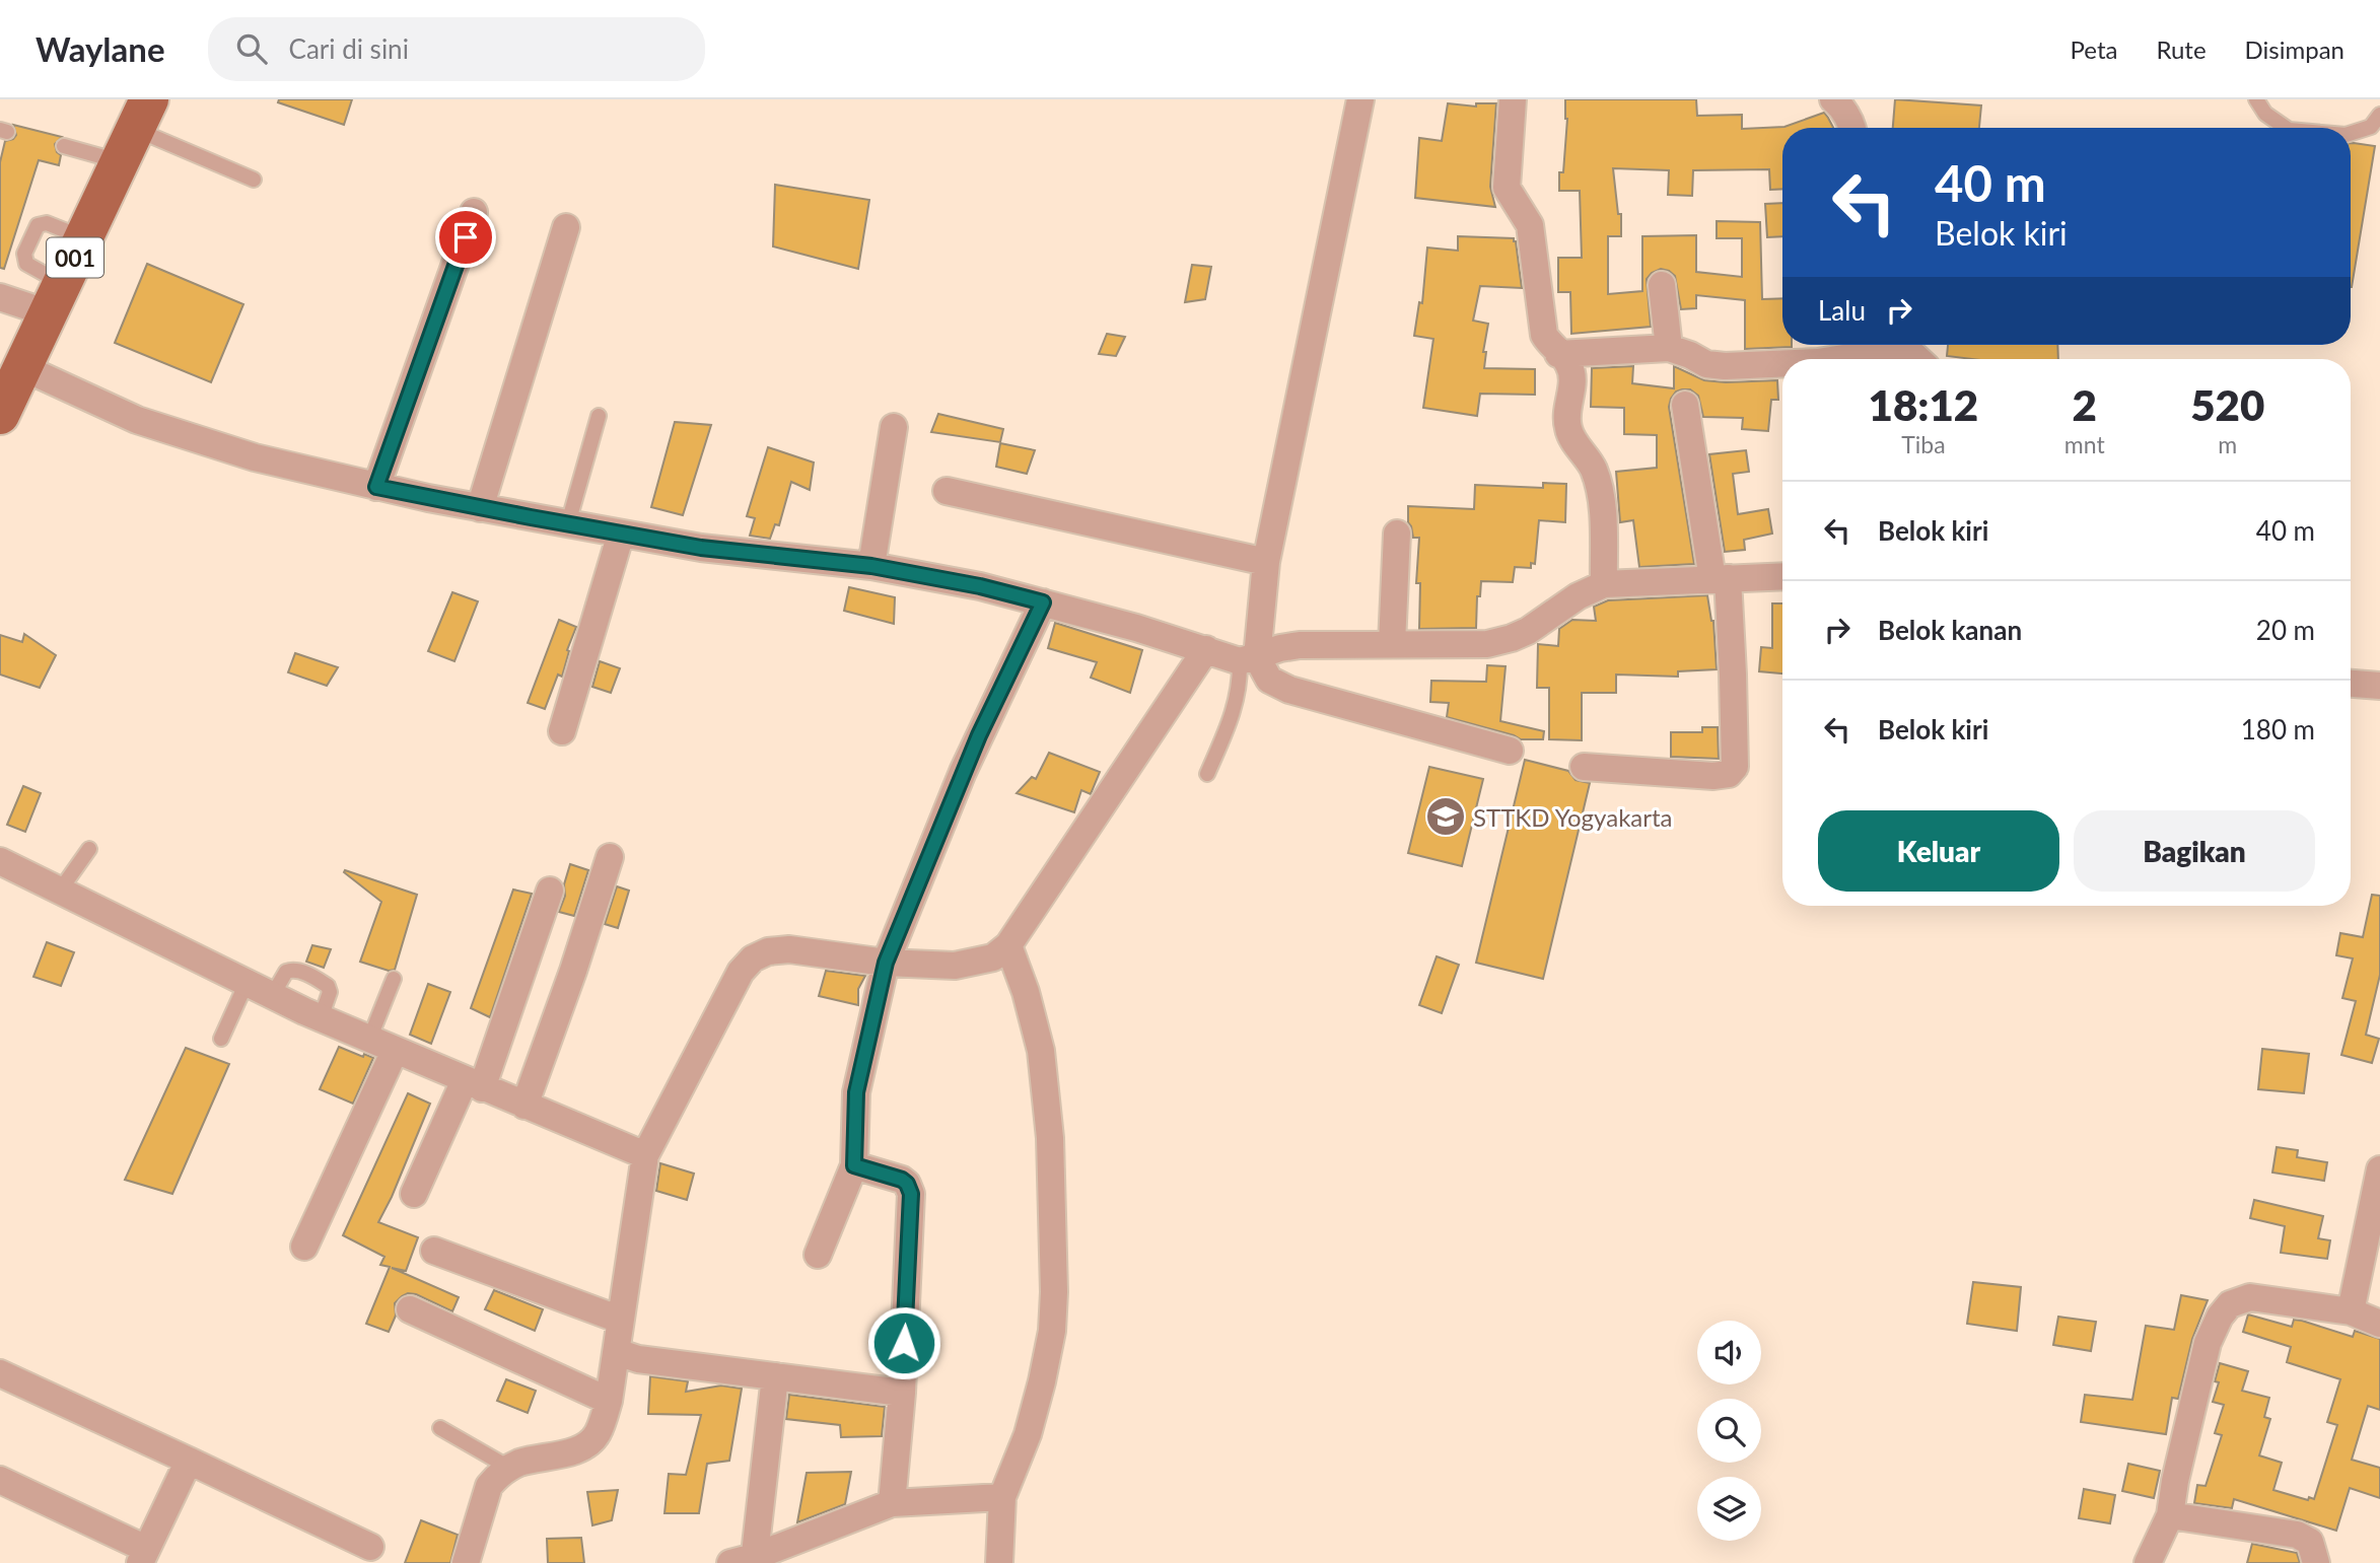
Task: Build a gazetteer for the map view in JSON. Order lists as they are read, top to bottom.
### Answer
{
  "streets": {
    "main road": ["001"]
  },
  "places": {
    "school or university": ["STTKD Yogyakarta"]
  },
  "page": {
    "header": "Waylane",
    "search": "Cari di sini",
    "nav": ["Peta", "Rute", "Disimpan"],
    "turn": ["40 m", "Belok kiri"],
    "then": "Lalu",
    "eta": [
      "18:12",
      "Tiba",
      "2",
      "mnt",
      "520",
      "m"
    ],
    "list": [
      {
        "name": "Belok kiri",
        "value": "40 m"
      },
      {
        "name": "Belok kanan",
        "value": "20 m"
      },
      {
        "name": "Belok kiri",
        "value": "180 m"
      }
    ],
    "buttons": ["Keluar", "Bagikan"]
  }
}
